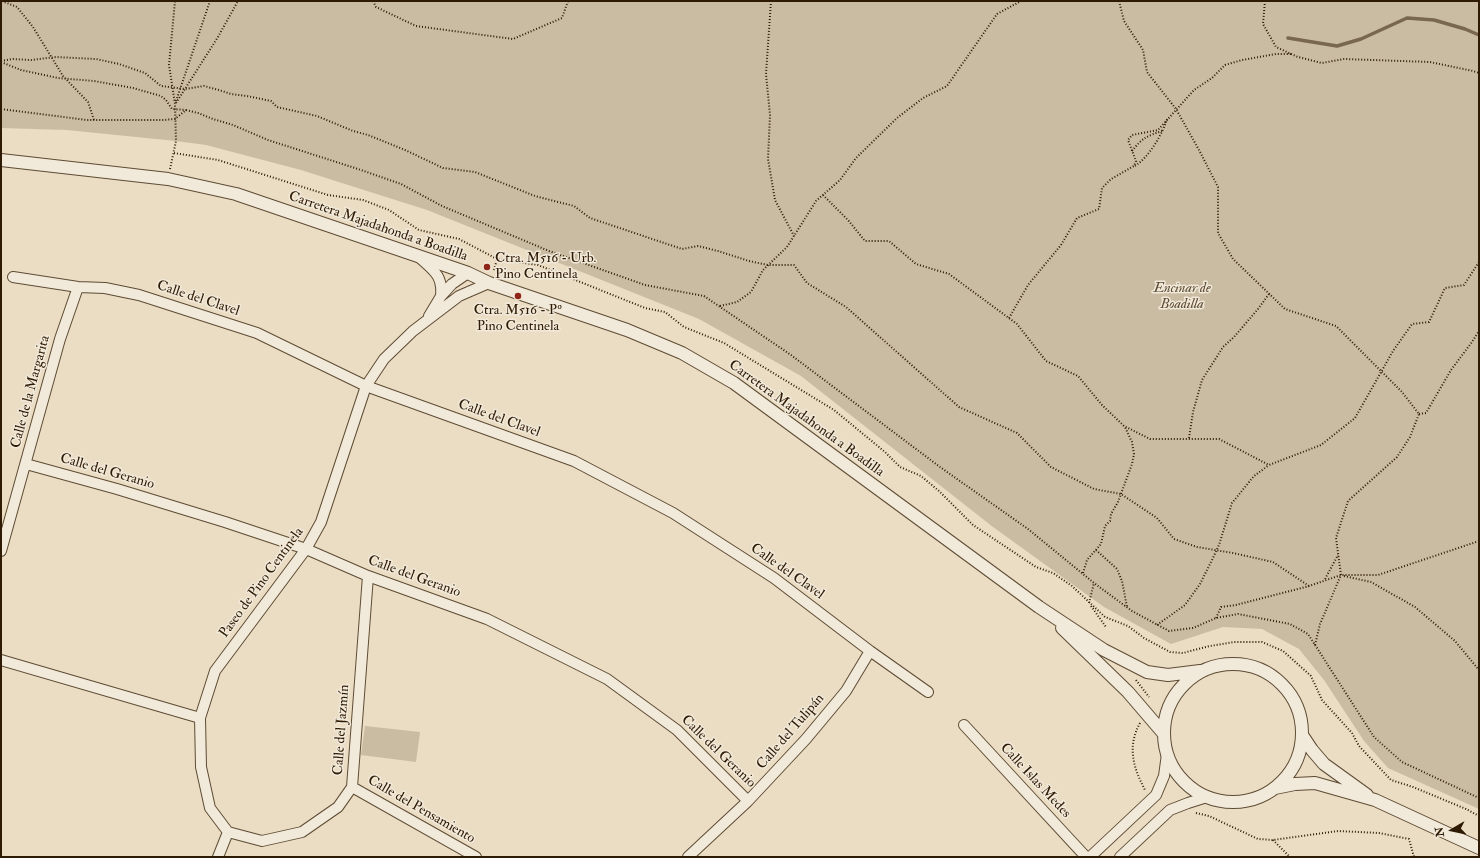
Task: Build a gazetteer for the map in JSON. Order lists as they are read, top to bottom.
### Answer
{
  "streets": {
    "street": [
      "Carretera Majadahonda a Boadilla",
      "Calle del Clavel",
      "Calle de la Margarita",
      "Calle del Geranio",
      "Paseo de Pino Centinela",
      "Calle del Jazmín",
      "Calle del Tulipán",
      "Calle Islas Medes",
      "Calle del Pensamiento"
    ]
  },
  "crossings": [
    ["Calle del Clavel", "Calle de la Margarita"],
    ["Calle del Clavel", "Paseo de Pino Centinela"],
    ["Calle del Clavel", "Calle del Tulipán"],
    ["Calle de la Margarita", "Calle del Geranio"],
    ["Calle del Geranio", "Paseo de Pino Centinela"],
    ["Calle del Geranio", "Calle del Jazmín"],
    ["Calle del Geranio", "Calle del Tulipán"],
    ["Paseo de Pino Centinela", "Calle del Jazmín"],
    ["Calle del Jazmín", "Calle del Pensamiento"]
  ],
  "parks": ["Encinar de Boadilla"],
  "places": ["Ctra. M516 - Urb. Pino Centinela", "Ctra. M516 - Pº Pino Centinela"],
  "north": "left"
}
